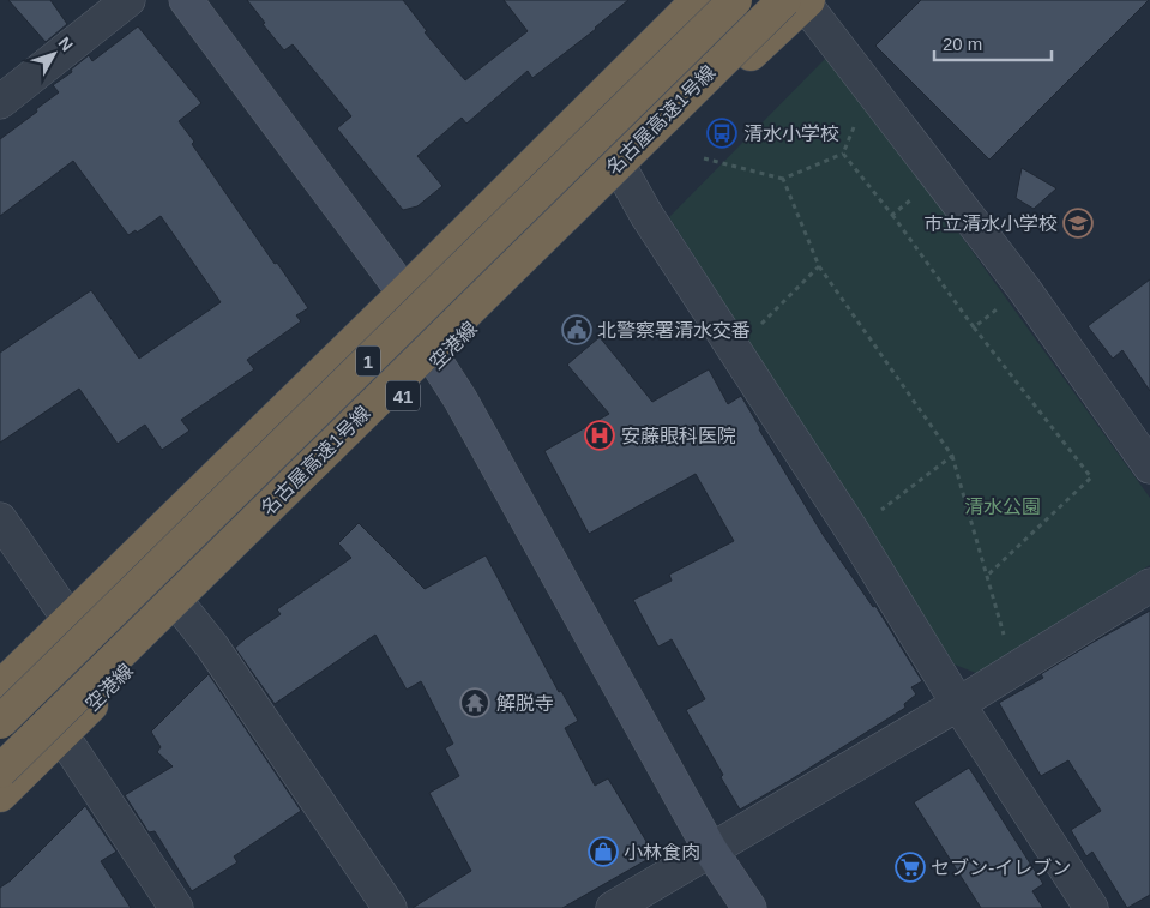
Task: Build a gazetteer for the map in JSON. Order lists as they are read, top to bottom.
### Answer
{
  "streets": {
    "highway": [
      "名古屋高速1号線",
      "空港線",
      "1",
      "41"
    ]
  },
  "crossings": [
    ["名古屋高速1号線", "空港線"]
  ],
  "parks": ["清水公園"],
  "places": {
    "bus stop": ["清水小学校"],
    "school or university": ["市立清水小学校"],
    "public building": ["北警察署清水交番"],
    "hospital": ["安藤眼科医院"],
    "temple": ["解脱寺"],
    "shop": ["小林食肉"],
    "supermarket": ["セブン-イレブン"]
  },
  "scale_bar": "20 m",
  "north": "top right"
}
